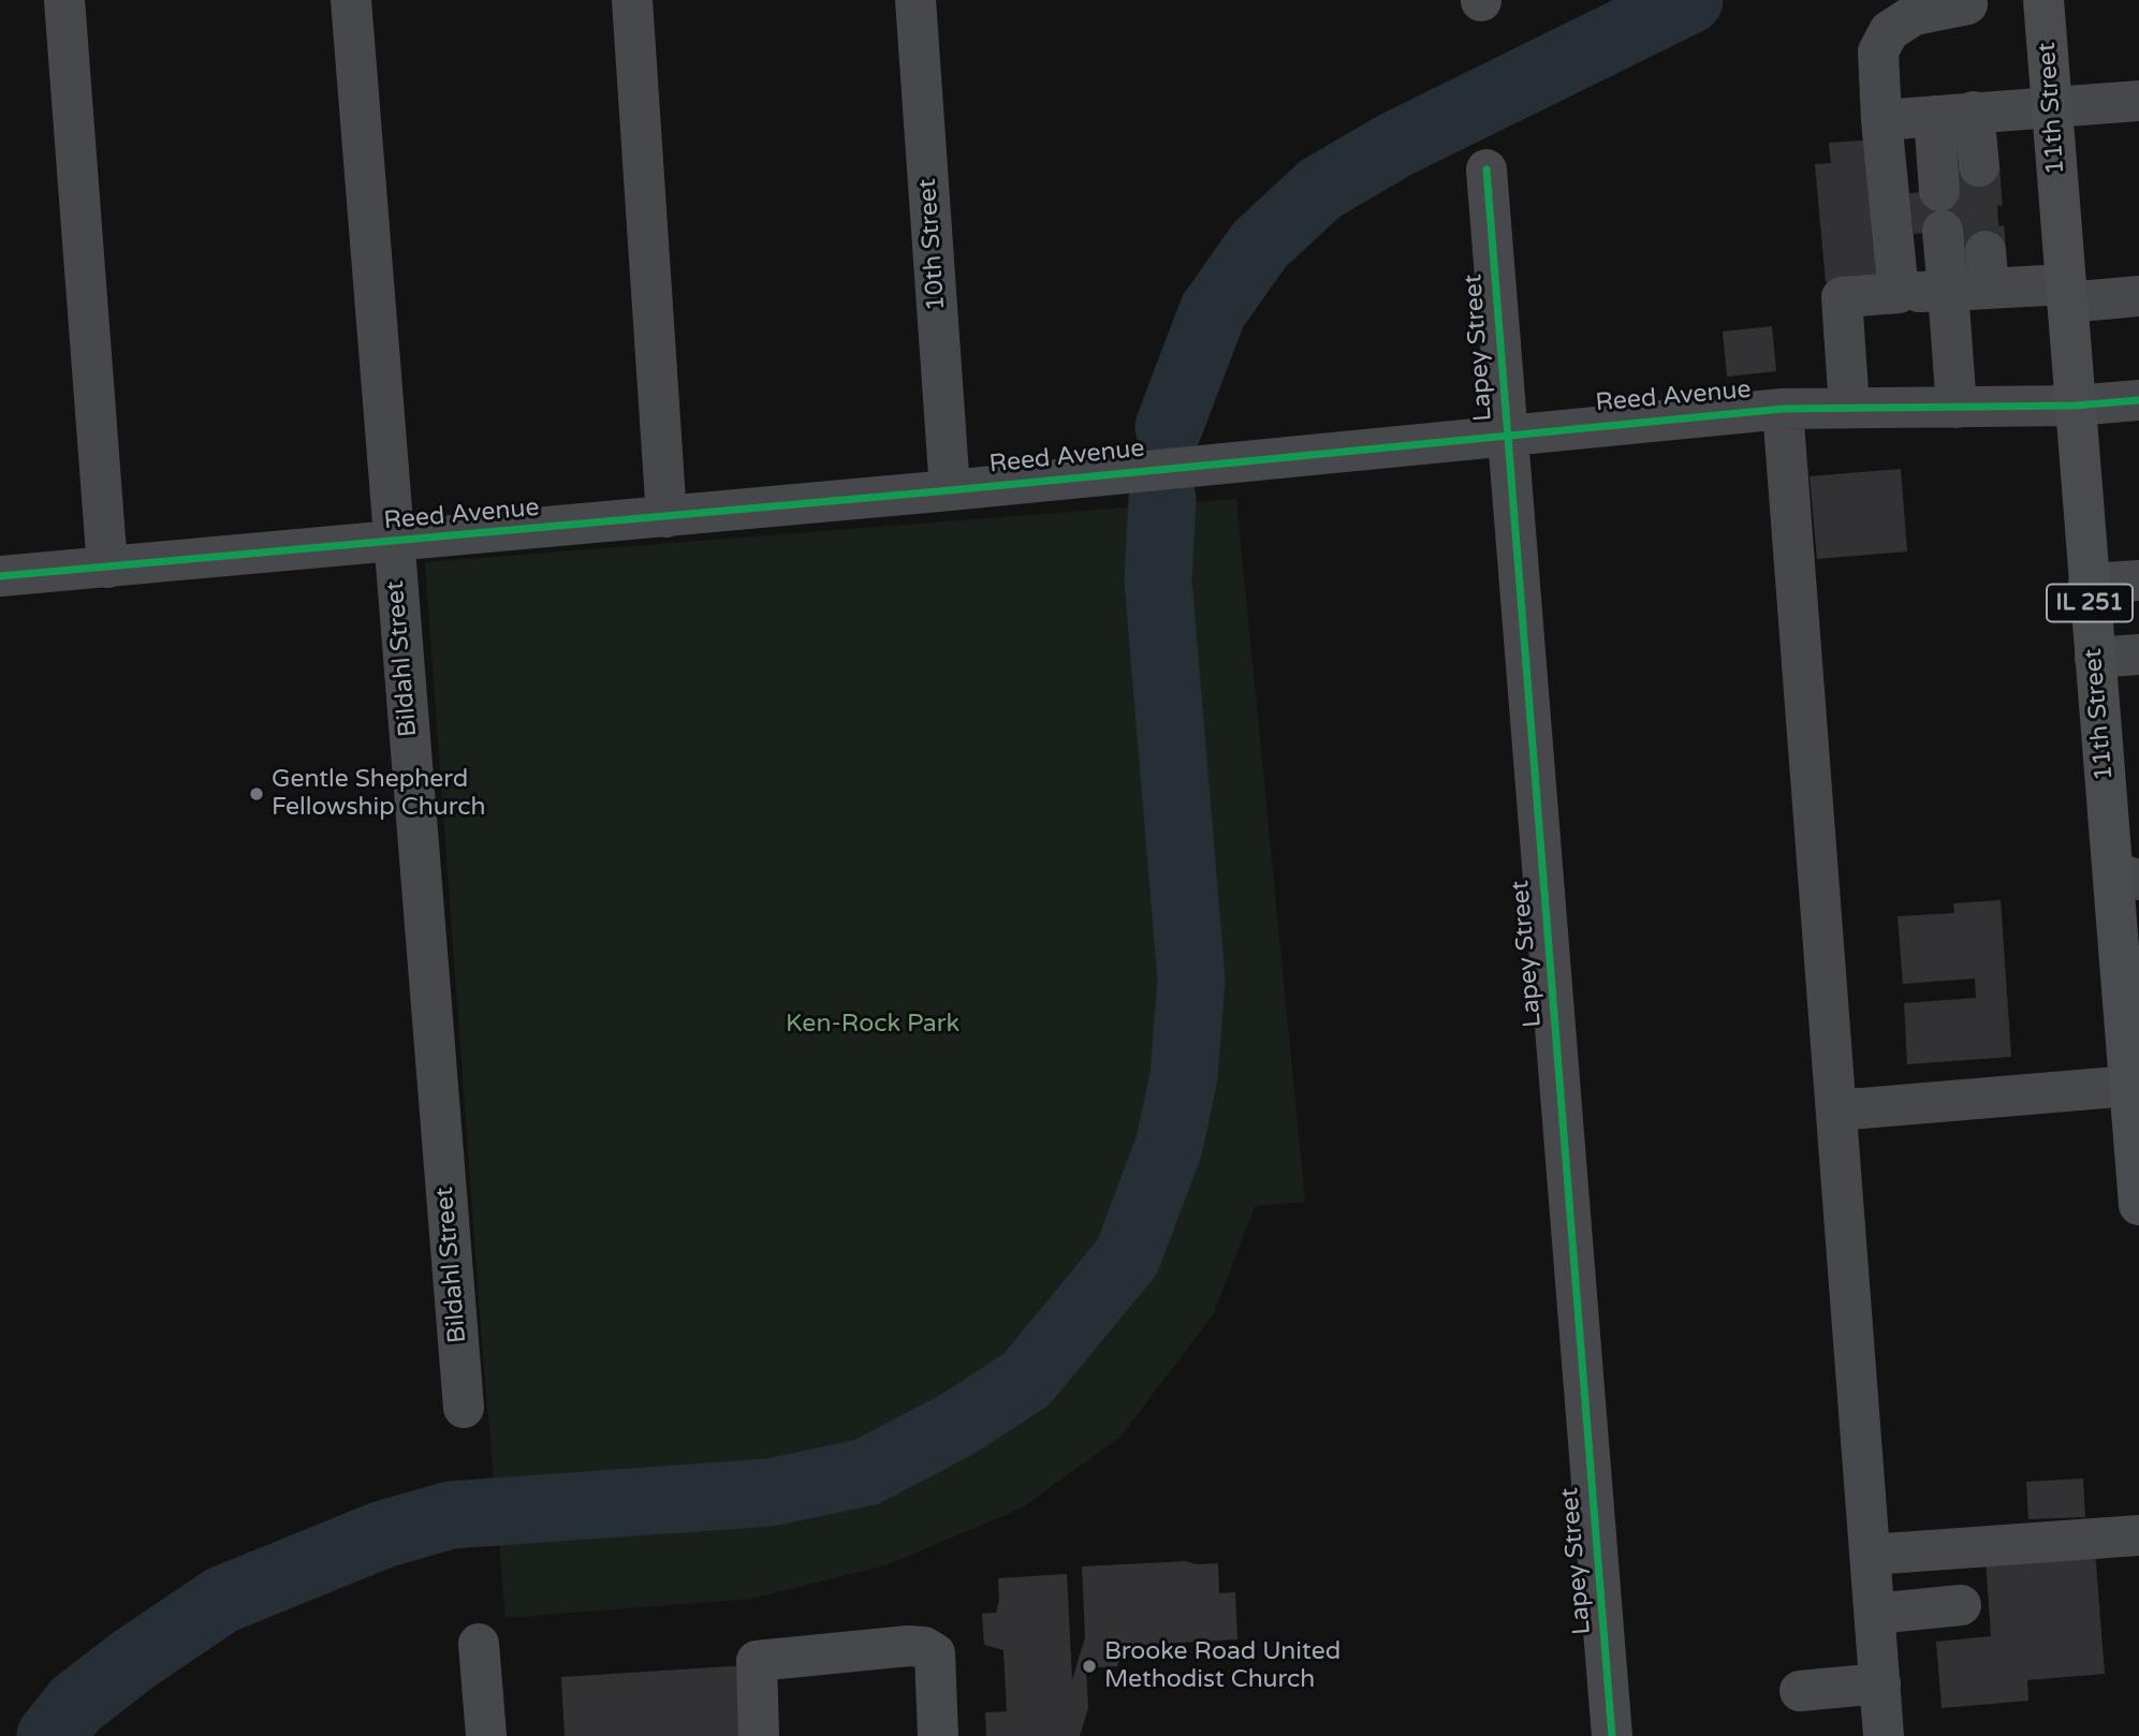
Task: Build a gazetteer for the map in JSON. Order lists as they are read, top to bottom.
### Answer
{
  "streets": {
    "main road": ["11th Street", "IL 251"],
    "street": [
      "10th Street",
      "Lapey Street",
      "Reed Avenue",
      "Bildahl Street"
    ]
  },
  "crossings": [
    ["11th Street", "Reed Avenue"],
    ["10th Street", "Reed Avenue"],
    ["Lapey Street", "Reed Avenue"],
    ["Reed Avenue", "Bildahl Street"]
  ],
  "parks": ["Ken-Rock Park"],
  "places": ["Gentle Shepherd Fellowship Church", "Brooke Road United Methodist Church"]
}
